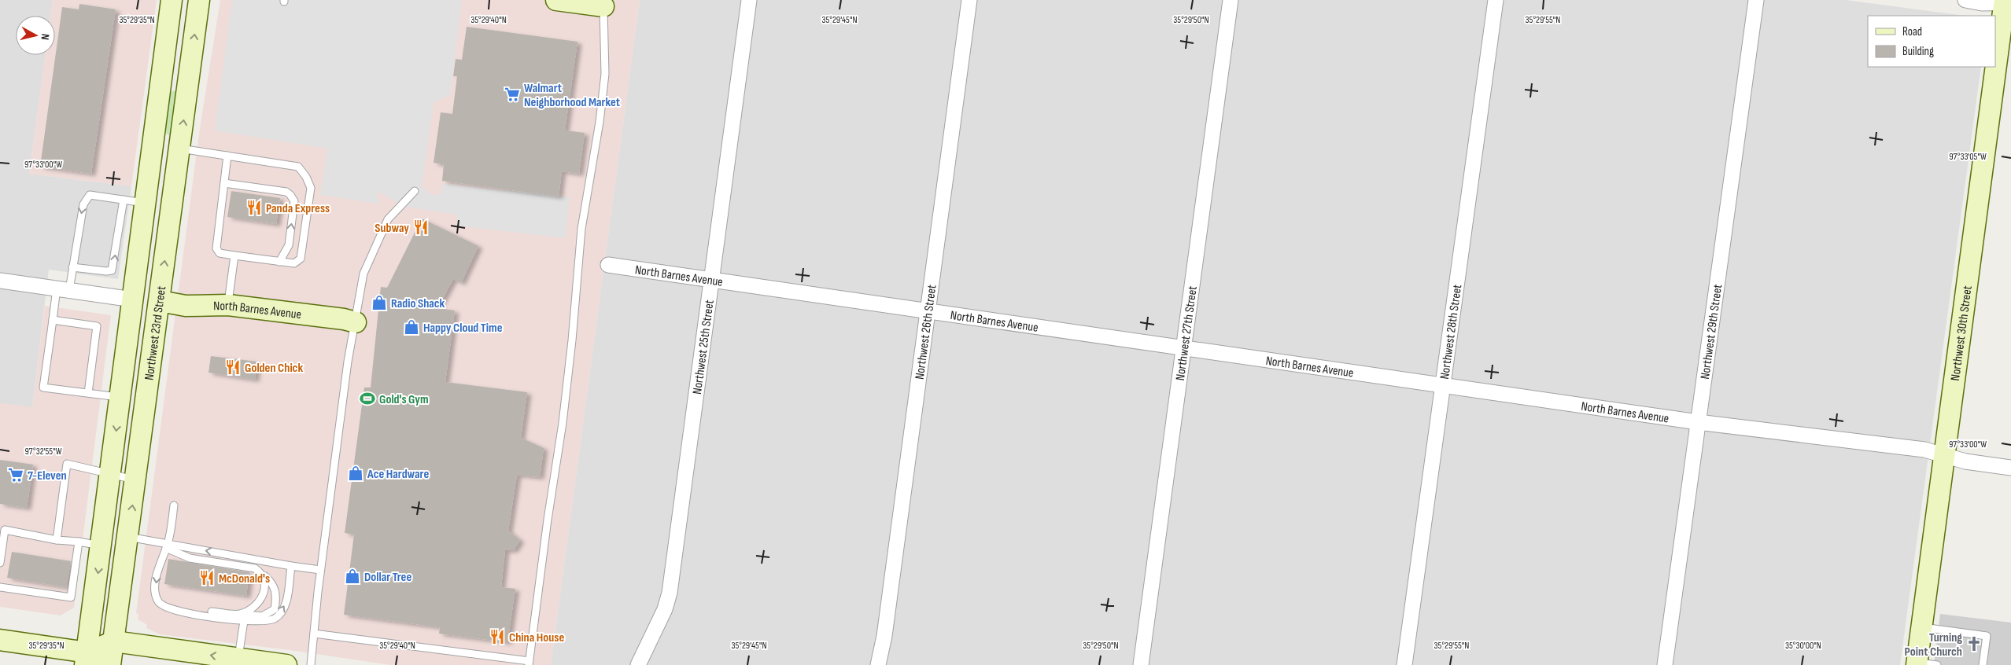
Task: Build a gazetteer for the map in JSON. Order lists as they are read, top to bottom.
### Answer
{
  "streets": {
    "main road": ["North Barnes Avenue", "Northwest 23rd Street", "Northwest 30th Street"],
    "street": [
      "Northwest 26th Street",
      "Northwest 27th Street",
      "Northwest 28th Street",
      "Northwest 29th Street",
      "Northwest 25th Street"
    ]
  },
  "crossings": [
    ["North Barnes Avenue", "Northwest 23rd Street"],
    ["North Barnes Avenue", "Northwest 26th Street"],
    ["North Barnes Avenue", "Northwest 27th Street"],
    ["North Barnes Avenue", "Northwest 28th Street"],
    ["North Barnes Avenue", "Northwest 29th Street"],
    ["North Barnes Avenue", "Northwest 30th Street"],
    ["North Barnes Avenue", "Northwest 25th Street"]
  ],
  "places": {
    "supermarket": ["Walmart Neighborhood Market", "7-Eleven"],
    "restaurant": [
      "Panda Express",
      "Subway",
      "Golden Chick",
      "McDonald's",
      "China House"
    ],
    "shop": [
      "Radio Shack",
      "Happy Cloud Time",
      "Ace Hardware",
      "Dollar Tree"
    ],
    "sports": ["Gold's Gym"],
    "church": ["Turning Point Church"]
  },
  "legend": ["Road", "Building"],
  "north": "right",
  "coordinates": [
    "35°29'35\"N",
    "35°29'40\"N",
    "35°29'45\"N",
    "35°29'50\"N",
    "35°29'55\"N",
    "97°33'05\"W",
    "97°33'00\"W",
    "97°32'55\"W",
    "35°30'00\"N"
  ]
}
